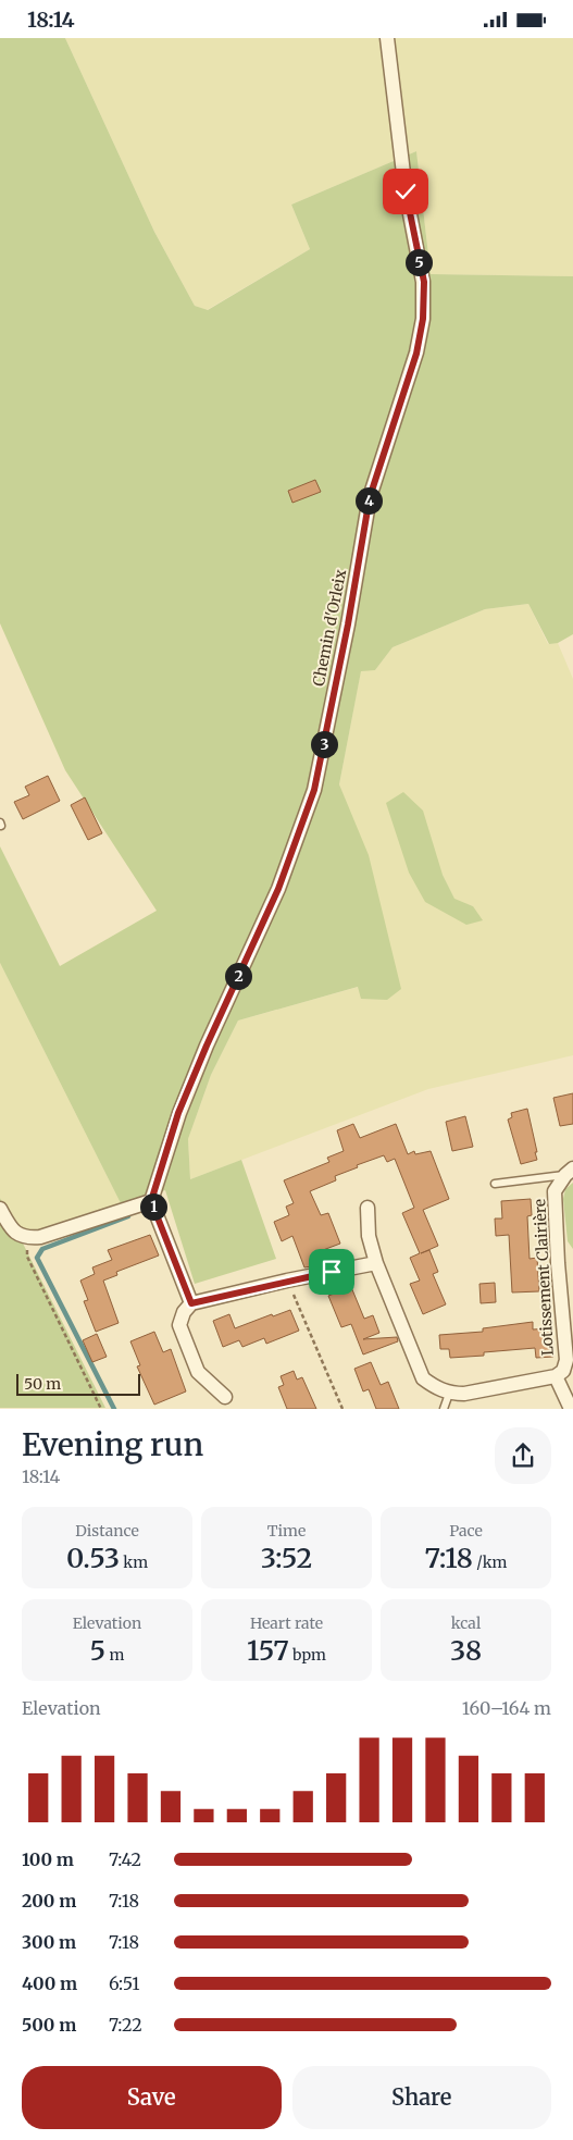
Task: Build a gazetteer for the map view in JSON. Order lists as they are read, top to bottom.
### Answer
{
  "streets": {
    "street": ["Chemin d'Orleix", "Lotissement Clairière"]
  },
  "scale_bar": "50 m",
  "page": {
    "status": "18:14",
    "pins": [
      "5",
      "4",
      "3",
      "2",
      "1"
    ],
    "scale": "50 m",
    "heading": ["Evening run", "18:14"],
    "stats": [
      ["Distance", "0.53 km"],
      ["Time", "3:52"],
      ["Pace", "7:18 /km"],
      ["Elevation", "5 m"],
      ["Heart rate", "157 bpm"],
      ["kcal", "38"]
    ],
    "chart": ["Elevation", "160–164 m"],
    "list": [
      {
        "name": "100 m",
        "note": "7:42"
      },
      {
        "name": "200 m",
        "note": "7:18"
      },
      {
        "name": "300 m",
        "note": "7:18"
      },
      {
        "name": "400 m",
        "note": "6:51"
      },
      {
        "name": "500 m",
        "note": "7:22"
      }
    ],
    "buttons": ["Save", "Share"]
  }
}
